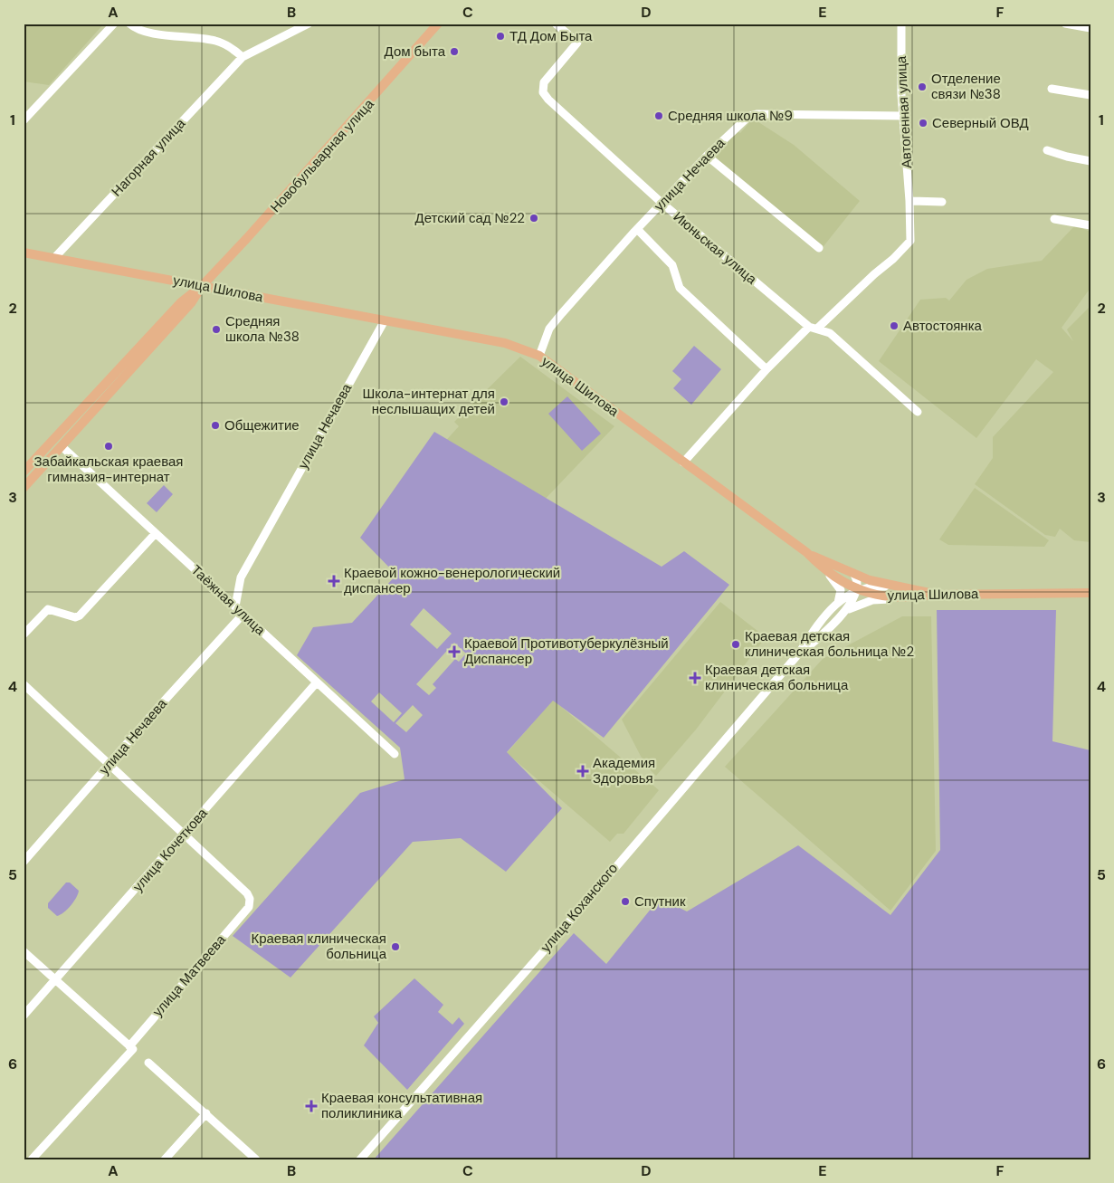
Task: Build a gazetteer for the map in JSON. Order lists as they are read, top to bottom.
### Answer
{
  "streets": {
    "main road": ["Новобульварная улица", "улица Шилова"],
    "street": [
      "Автогенная улица",
      "Нагорная улица",
      "улица Нечаева",
      "Июньская улица",
      "Таёжная улица",
      "улица Кочеткова",
      "улица Коханского",
      "улица Матвеева"
    ]
  },
  "crossings": [
    ["Автогенная улица", "улица Нечаева"],
    ["Автогенная улица", "Июньская улица"],
    ["Новобульварная улица", "улица Шилова"],
    ["Новобульварная улица", "Таёжная улица"],
    ["Нагорная улица", "улица Шилова"],
    ["улица Нечаева", "Июньская улица"],
    ["улица Нечаева", "улица Шилова"],
    ["улица Нечаева", "Таёжная улица"],
    ["Таёжная улица", "улица Кочеткова"],
    ["улица Кочеткова", "улица Матвеева"]
  ],
  "places": {
    "other": [
      "ТД Дом Быта",
      "Дом быта",
      "Отделение связи №38",
      "Средняя школа №9",
      "Северный ОВД",
      "Детский сад №22",
      "Автостоянка",
      "Средняя школа №38",
      "Школа-интернат для неслышащих детей",
      "Общежитие",
      "Забайкальская краевая гимназия-интернат",
      "Краевая детская клиническая больница №2",
      "Спутник",
      "Краевая клиническая больница"
    ],
    "health": [
      "Краевой кожно-венерологический диспансер",
      "Краевой Противотуберкулёзный Диспансер",
      "Краевая детская клиническая больница",
      "Академия Здоровья",
      "Краевая консультативная поликлиника"
    ]
  },
  "grid": {
    "columns": [
      "A",
      "B",
      "C",
      "D",
      "E",
      "F"
    ],
    "rows": [
      "1",
      "2",
      "3",
      "4",
      "5",
      "6"
    ]
  }
}
